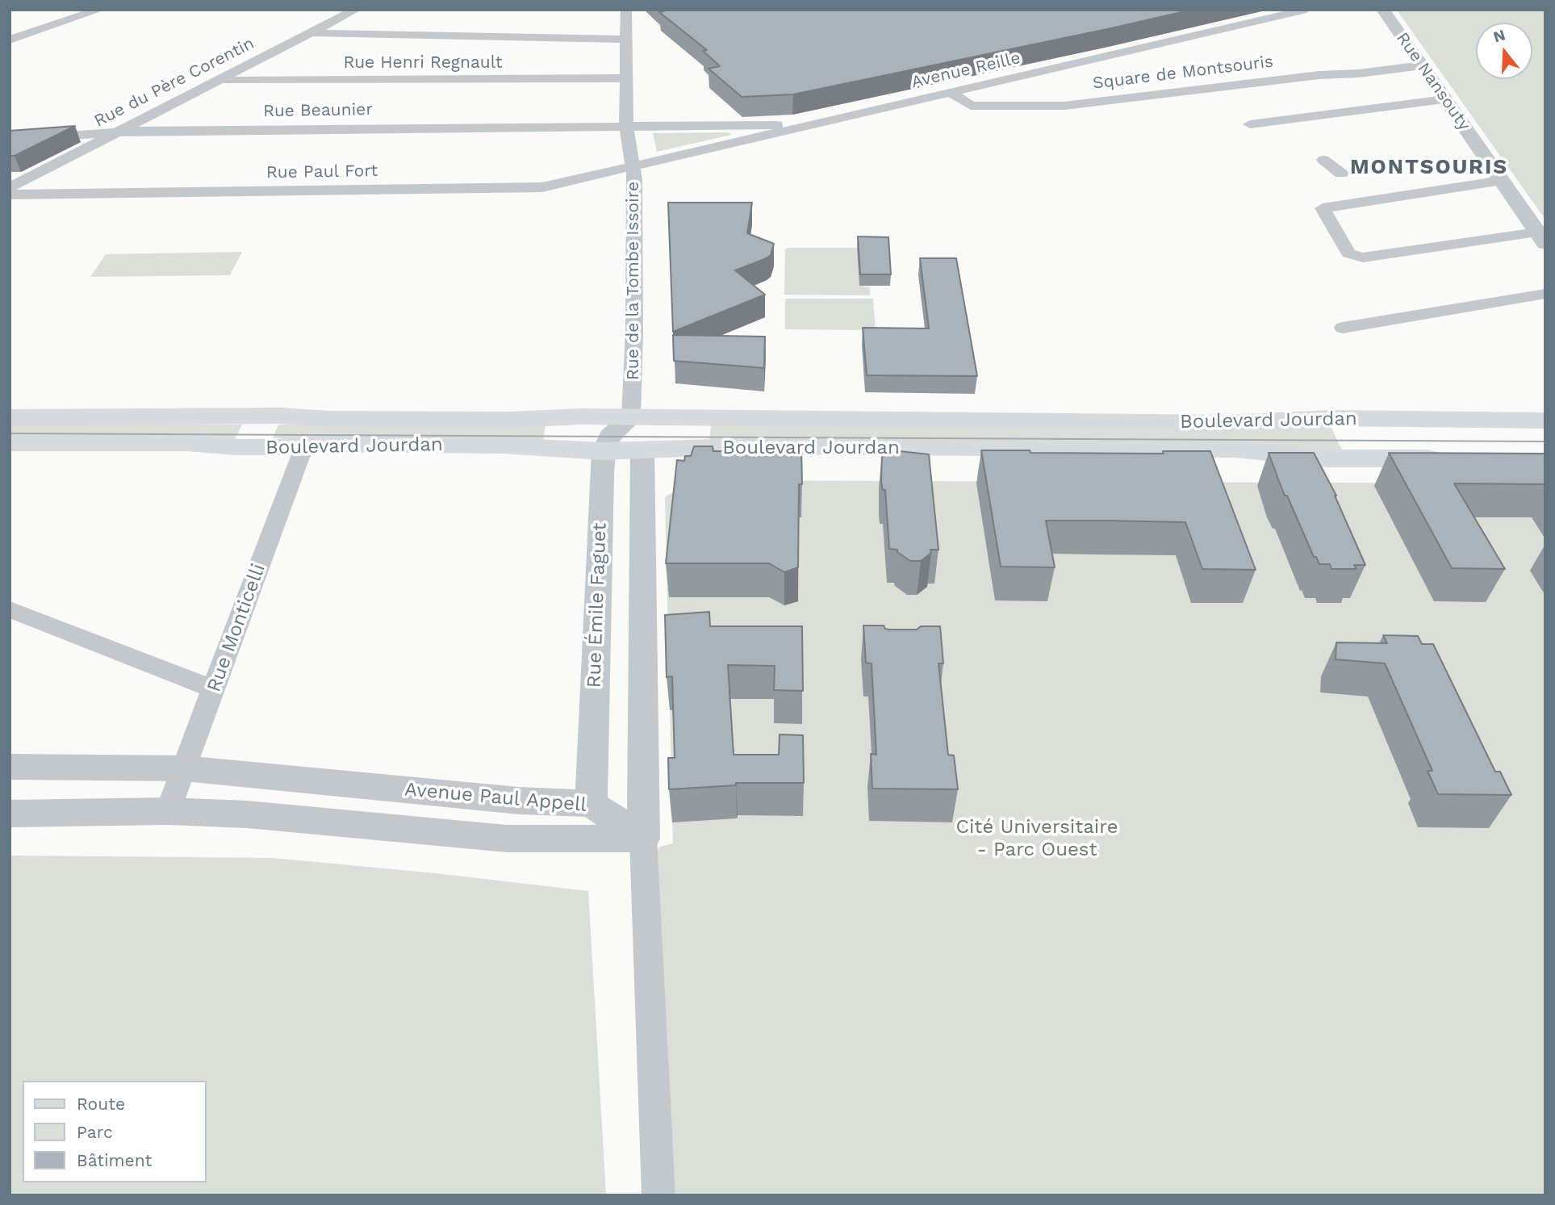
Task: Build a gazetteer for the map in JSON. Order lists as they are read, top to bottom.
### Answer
{
  "streets": {
    "main road": ["Boulevard Jourdan"],
    "street": [
      "Rue Henri Regnault",
      "Avenue Reille",
      "Square de Montsouris",
      "Rue Nansouty",
      "Rue du Père Corentin",
      "Rue Beaunier",
      "Rue Paul Fort",
      "Rue de la Tombe Issoire",
      "Rue Émile Faguet",
      "Rue Monticelli",
      "Avenue Paul Appell"
    ]
  },
  "crossings": [
    ["Rue Henri Regnault", "Rue du Père Corentin"],
    ["Rue Henri Regnault", "Rue de la Tombe Issoire"],
    ["Avenue Reille", "Square de Montsouris"],
    ["Avenue Reille", "Rue Beaunier"],
    ["Avenue Reille", "Rue Paul Fort"],
    ["Avenue Reille", "Rue de la Tombe Issoire"],
    ["Square de Montsouris", "Rue Nansouty"],
    ["Rue du Père Corentin", "Rue Beaunier"],
    ["Rue Beaunier", "Rue de la Tombe Issoire"],
    ["Rue Paul Fort", "Rue de la Tombe Issoire"],
    ["Rue de la Tombe Issoire", "Boulevard Jourdan"],
    ["Boulevard Jourdan", "Rue Émile Faguet"],
    ["Boulevard Jourdan", "Rue Monticelli"],
    ["Rue Émile Faguet", "Avenue Paul Appell"],
    ["Rue Monticelli", "Avenue Paul Appell"]
  ],
  "districts": ["MONTSOURIS"],
  "parks": ["Cité Universitaire - Parc Ouest"],
  "legend": ["Route", "Parc", "Bâtiment"],
  "north": "top"
}
